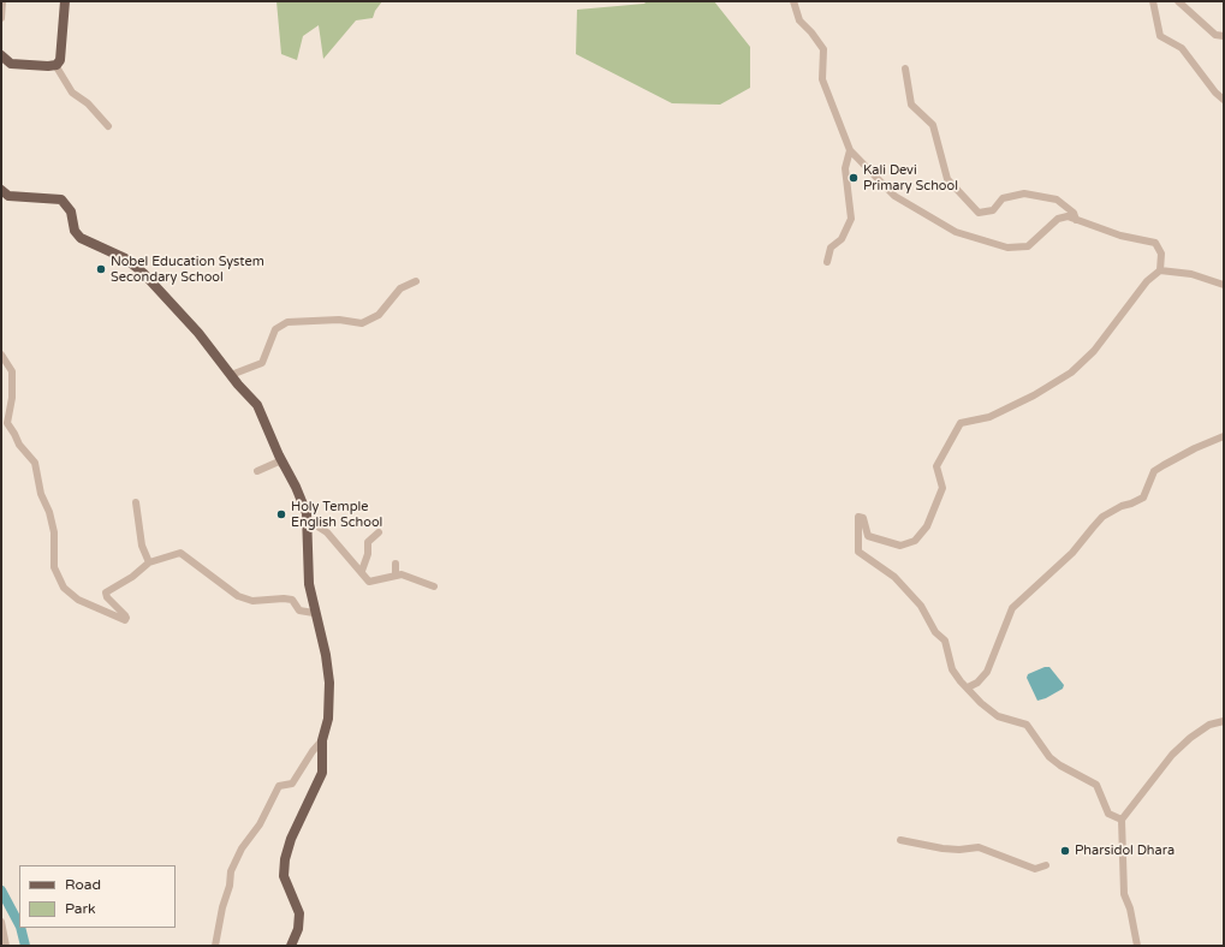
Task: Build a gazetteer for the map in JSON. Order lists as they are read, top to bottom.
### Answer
{
  "places": [
    "Kali Devi Primary School",
    "Nobel Education System Secondary School",
    "Holy Temple English School",
    "Pharsidol Dhara"
  ],
  "legend": ["Road", "Park"]
}
